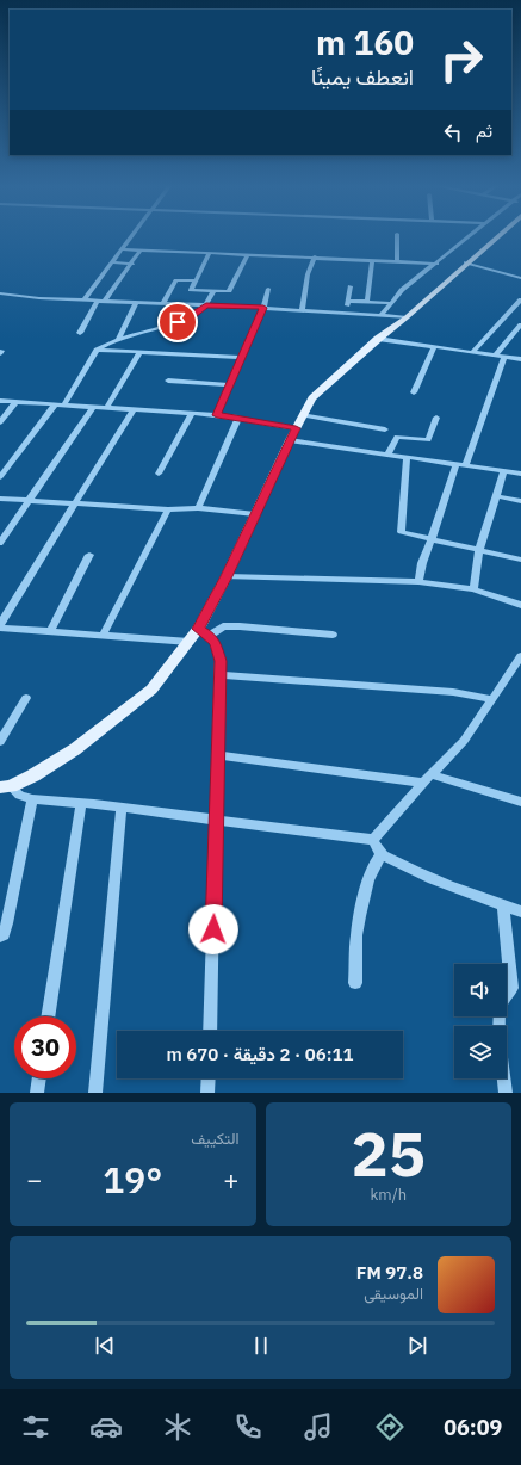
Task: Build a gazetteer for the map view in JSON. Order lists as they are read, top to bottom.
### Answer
{
  "page": {
    "turn": ["160 m", "انعطف يمينًا"],
    "then": "ثم",
    "limit": "30",
    "trip": "06:11 · 2 دقيقة · 670 m",
    "tile": [
      ["25", "km/h"],
      "التكييف"
    ],
    "heat": ["−", "19°", "+"],
    "song": ["97.8 FM", "الموسيقى"],
    "tabs": "06:09"
  }
}
